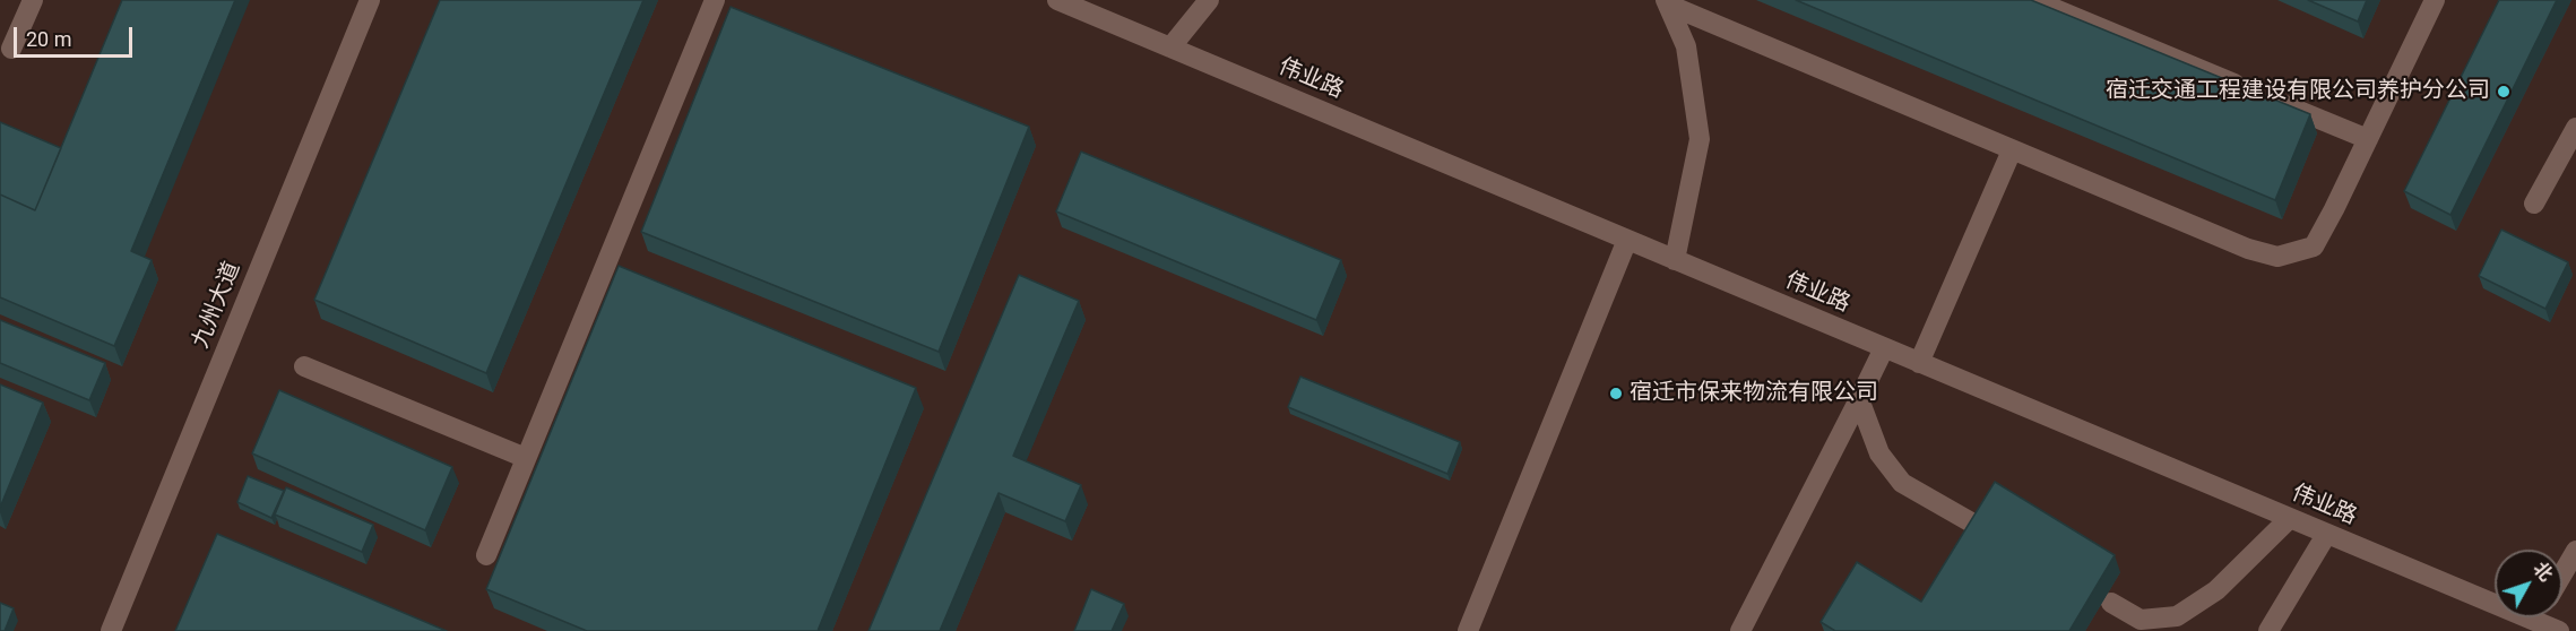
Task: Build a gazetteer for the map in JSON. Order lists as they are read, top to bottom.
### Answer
{
  "streets": {
    "street": ["伟业路", "九州大道"]
  },
  "places": ["宿迁交通工程建设有限公司养护分公司", "宿迁市保来物流有限公司"],
  "scale_bar": "20 m",
  "north": "top right"
}
